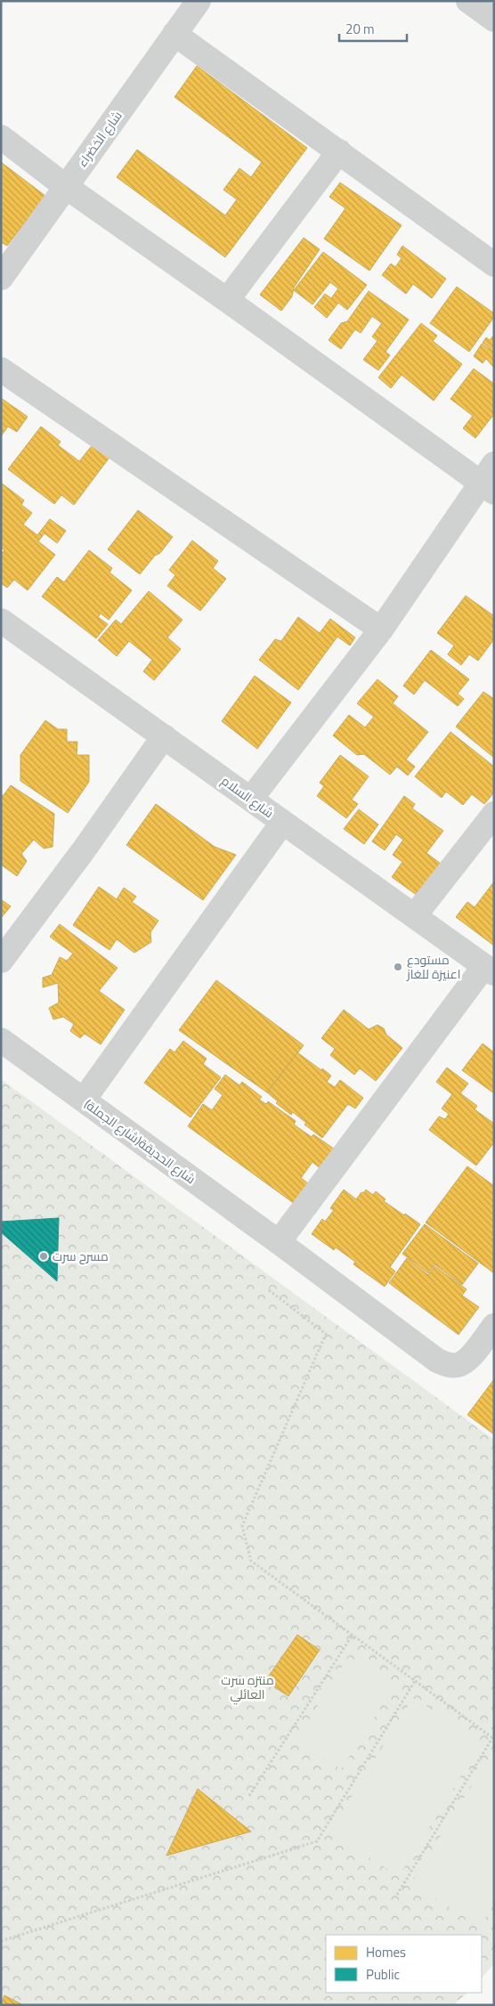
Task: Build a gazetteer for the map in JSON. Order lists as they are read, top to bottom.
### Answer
{
  "streets": {
    "street": ["شارع الخضراء", "شارع السلام", "شارع الحديقة(شارع الجملة)"]
  },
  "parks": ["منتزه سرت العائلي"],
  "places": ["مستودع اعنيزة للغاز", "مسرح سرت"],
  "legend": ["Homes", "Public"],
  "scale_bar": "20 m"
}
